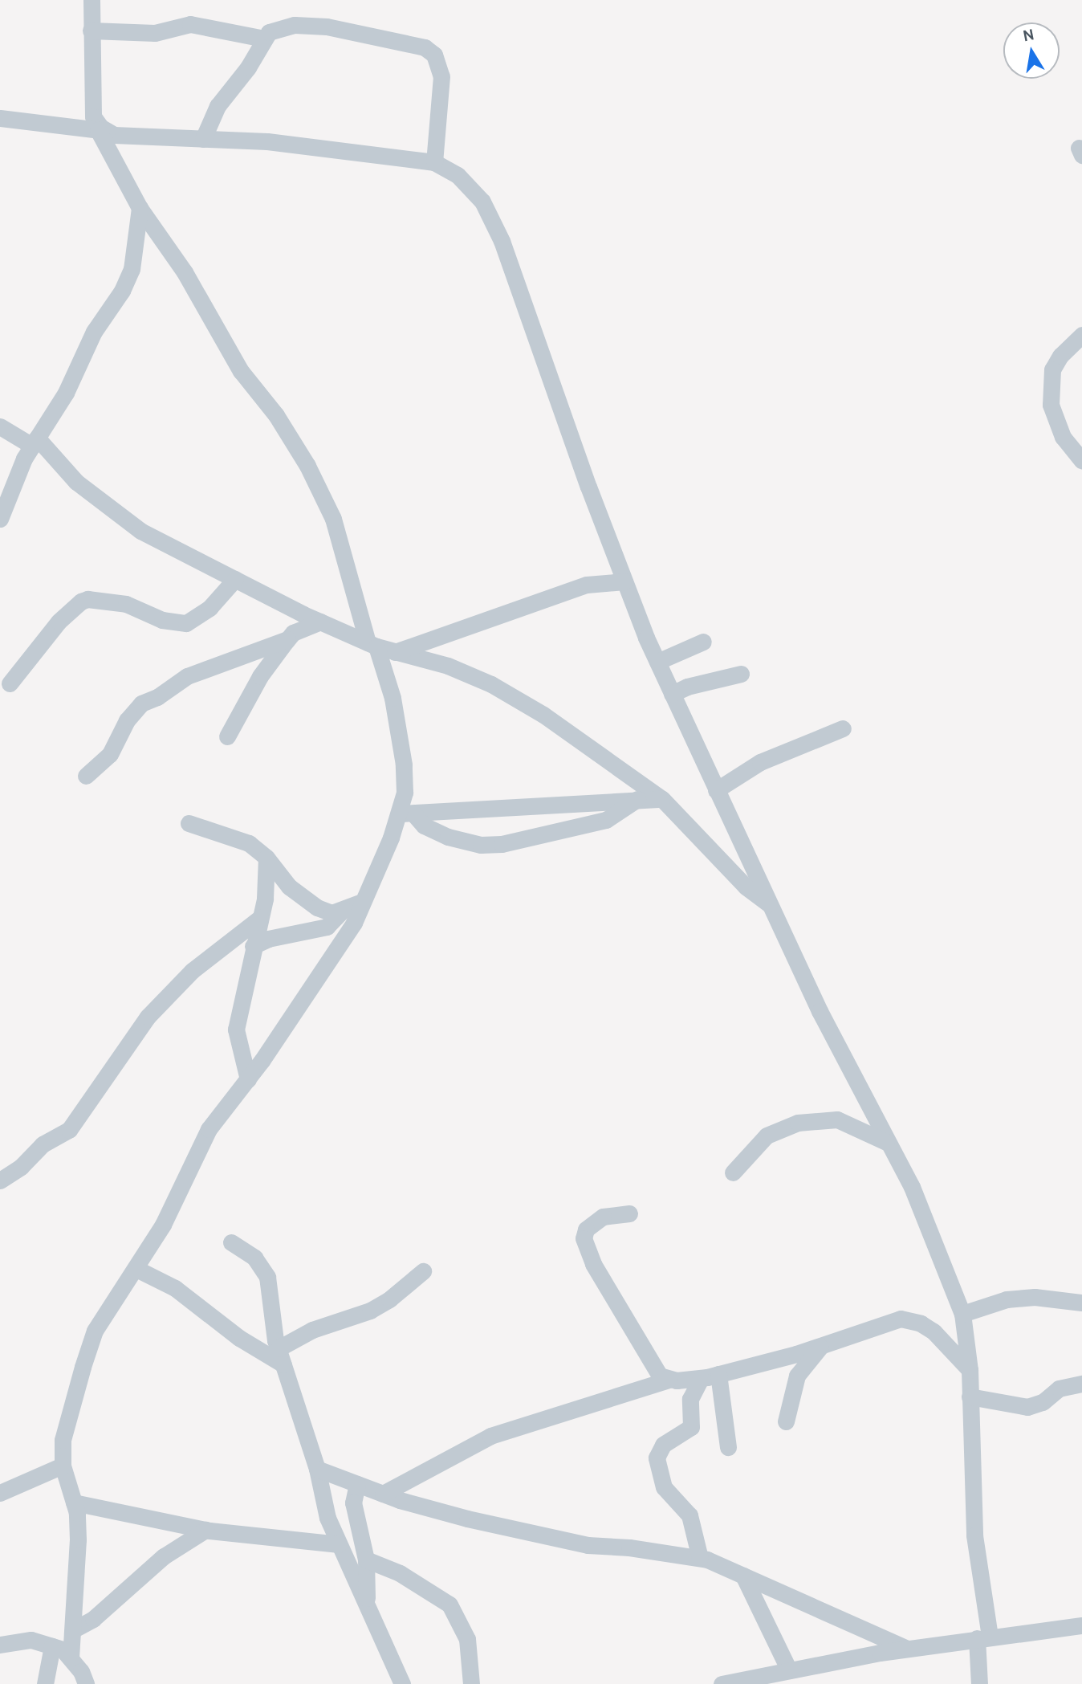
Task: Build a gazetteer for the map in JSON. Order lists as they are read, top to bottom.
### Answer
{
  "north": "top"
}
